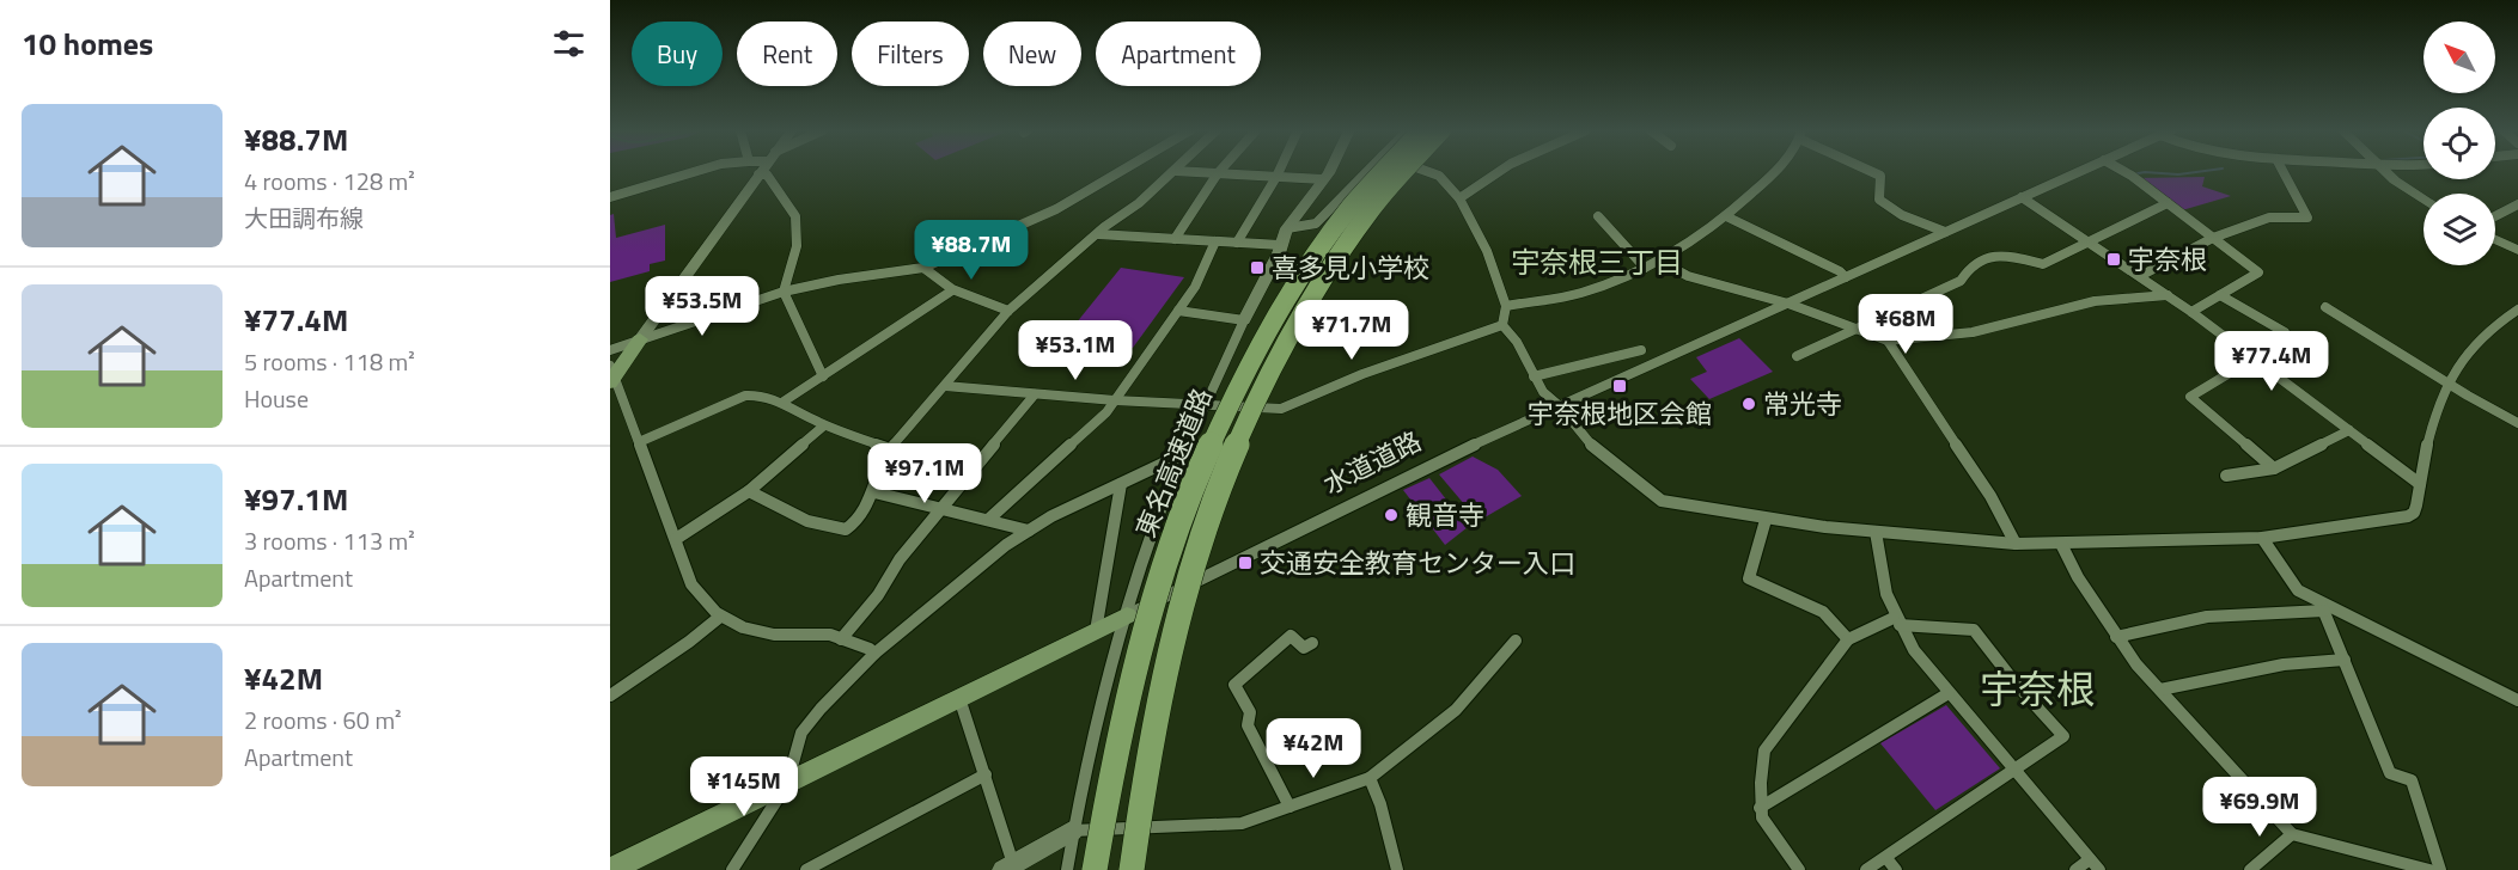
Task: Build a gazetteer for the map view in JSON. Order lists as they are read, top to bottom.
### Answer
{
  "streets": {
    "highway": ["東名高速道路"],
    "main road": ["水道道路"]
  },
  "districts": ["宇奈根三丁目", "宇奈根"],
  "places": {
    "transit": [
      "宇奈根",
      "喜多見小学校",
      "宇奈根地区会館",
      "交通安全教育センター入口"
    ],
    "other": ["常光寺", "観音寺"]
  },
  "north": "top left",
  "page": {
    "heading": "10 homes",
    "chip": [
      "Buy",
      "Rent",
      "Filters",
      "New",
      "Apartment"
    ],
    "list": [
      {
        "name": "¥88.7M",
        "note": "4 rooms · 128 m² · 大田調布線"
      },
      {
        "name": "¥77.4M",
        "note": "5 rooms · 118 m² · House"
      },
      {
        "name": "¥97.1M",
        "note": "3 rooms · 113 m² · Apartment"
      },
      {
        "name": "¥42M",
        "note": "2 rooms · 60 m² · Apartment"
      }
    ],
    "price": [
      "¥88.7M",
      "¥53.5M",
      "¥68M",
      "¥71.7M",
      "¥53.1M",
      "¥77.4M",
      "¥97.1M",
      "¥42M",
      "¥145M",
      "¥69.9M"
    ]
  }
}
